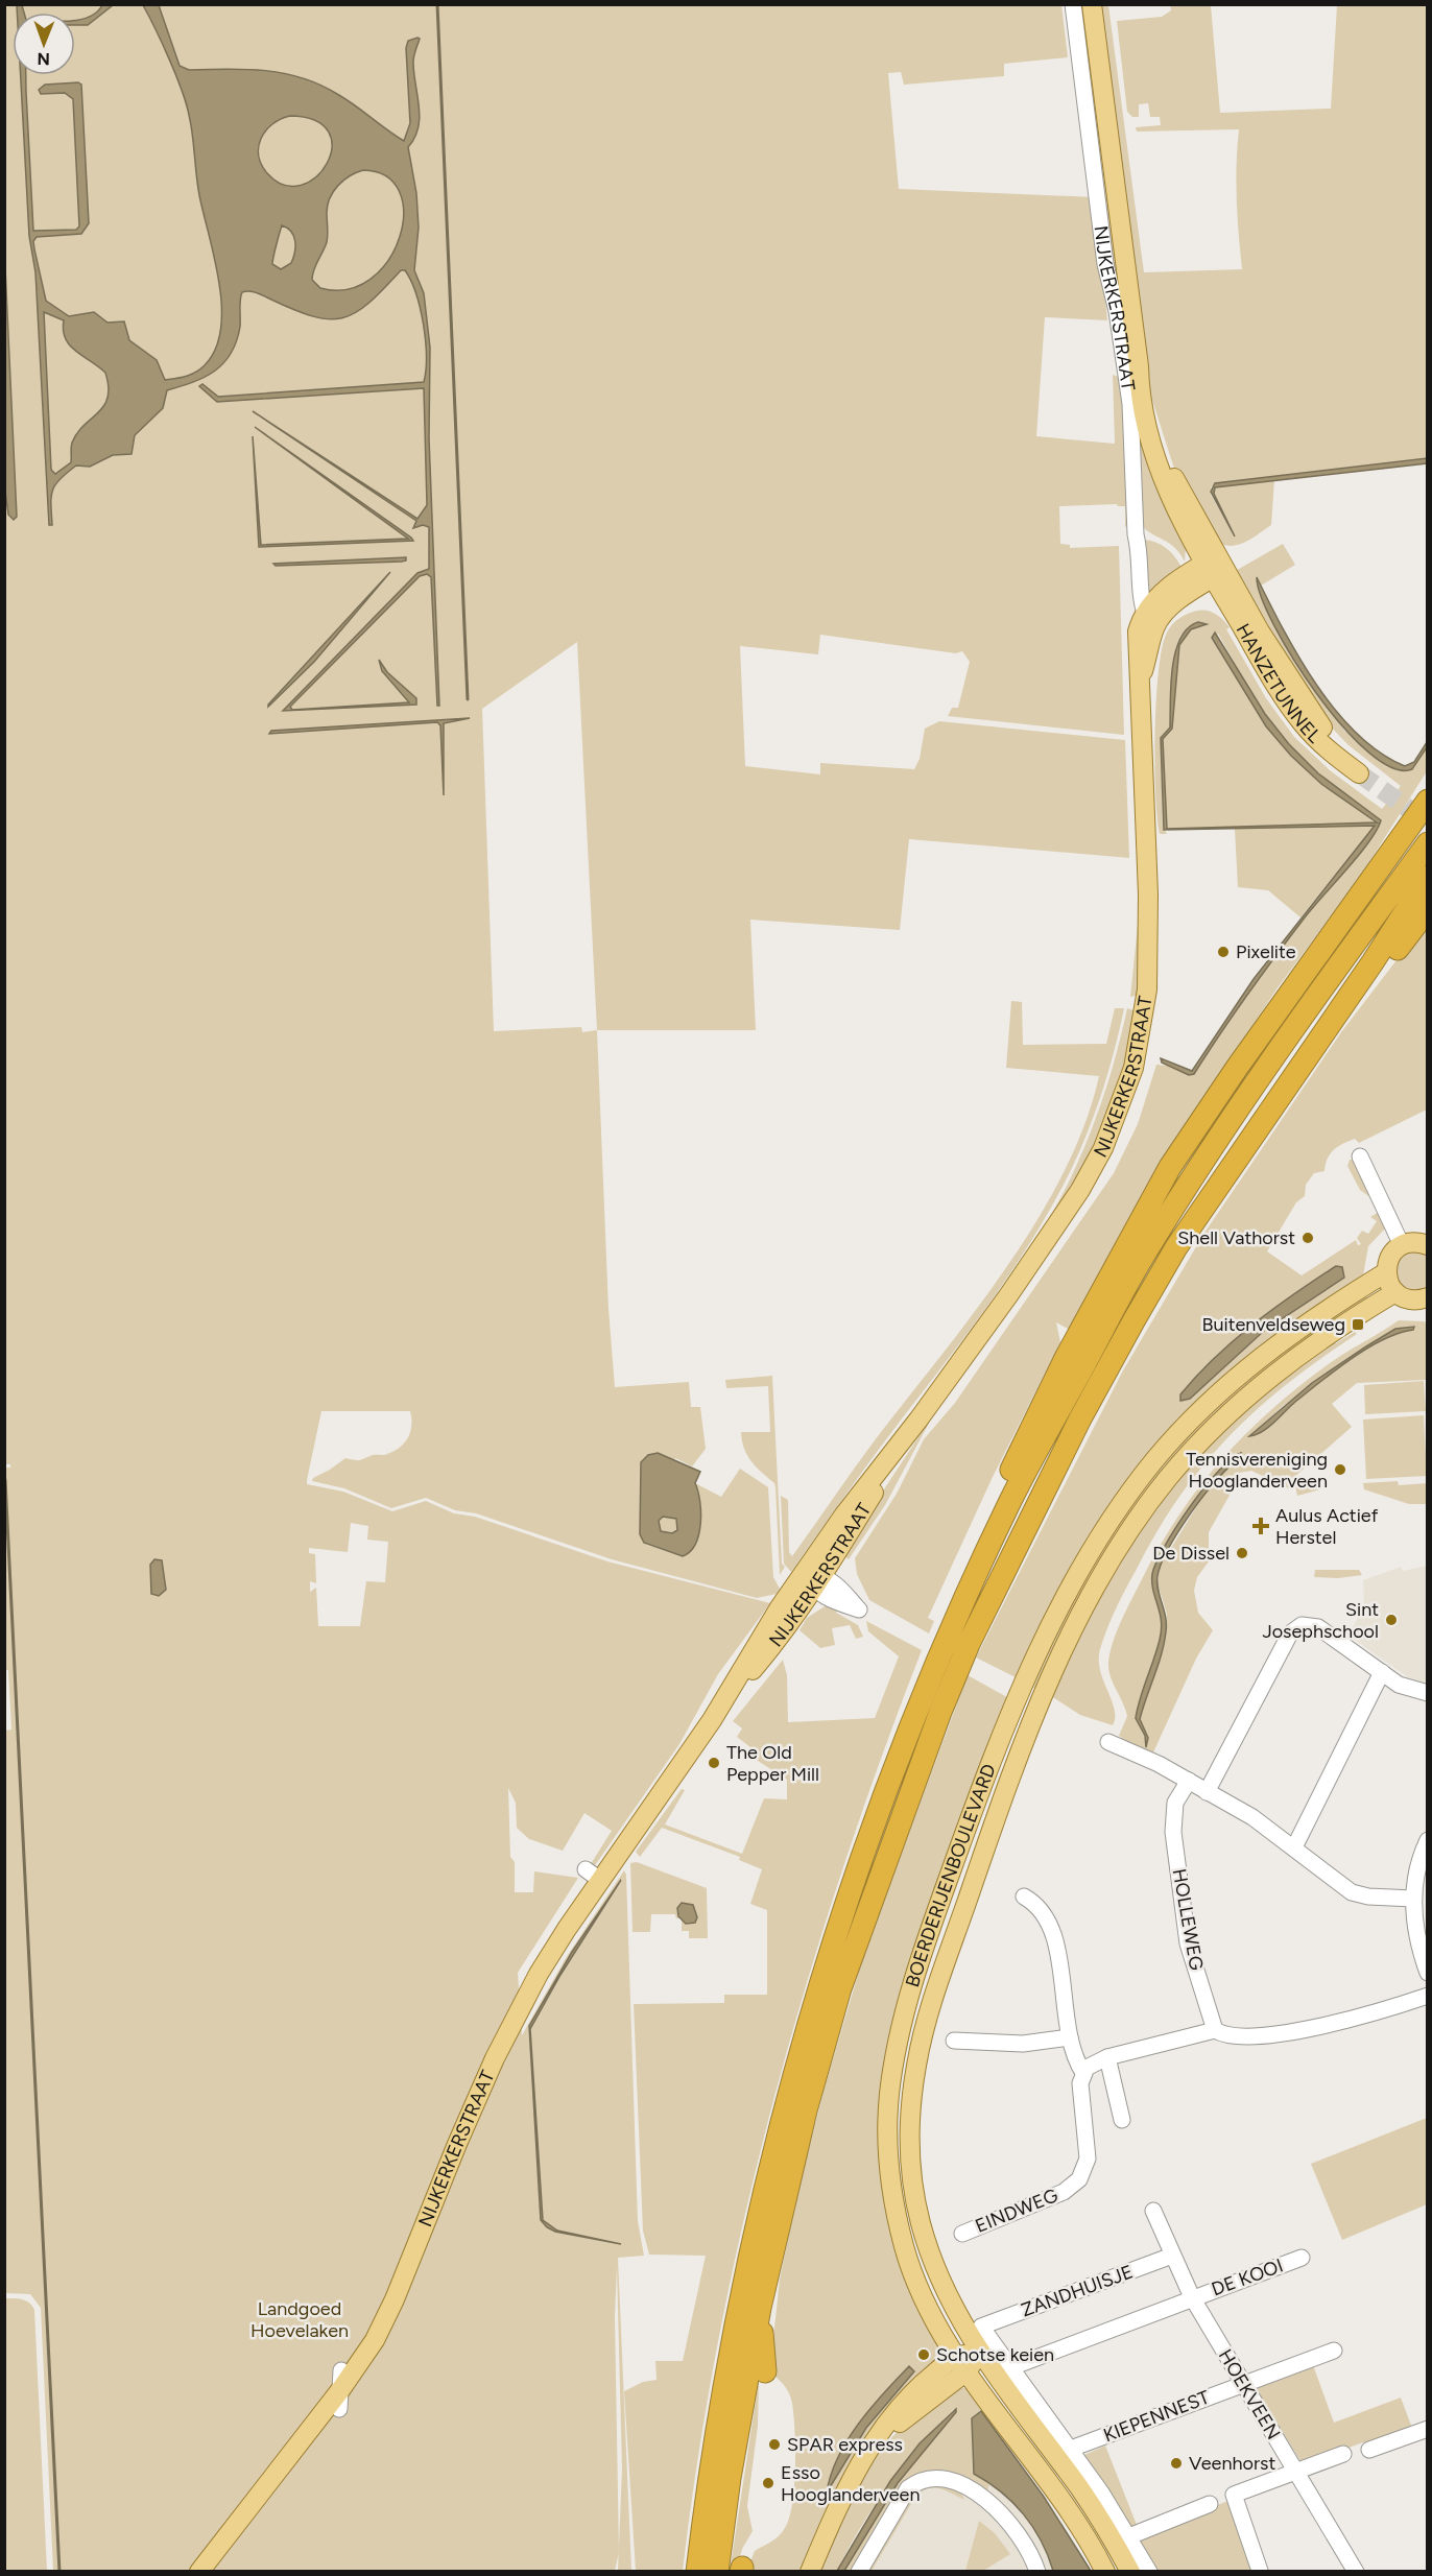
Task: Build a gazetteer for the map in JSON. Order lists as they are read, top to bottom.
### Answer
{
  "streets": {
    "main road": ["NIJKERKERSTRAAT", "HANZETUNNEL", "BOERDERIJENBOULEVARD"],
    "street": [
      "HOLLEWEG",
      "EINDWEG",
      "DE KOOI",
      "ZANDHUISJE",
      "HOEKVEEN",
      "KIEPENNEST"
    ]
  },
  "crossings": [
    ["NIJKERKERSTRAAT", "HANZETUNNEL"],
    ["DE KOOI", "ZANDHUISJE"],
    ["DE KOOI", "HOEKVEEN"],
    ["ZANDHUISJE", "HOEKVEEN"],
    ["HOEKVEEN", "KIEPENNEST"]
  ],
  "parks": ["Landgoed Hoevelaken"],
  "places": {
    "other": [
      "Pixelite",
      "Shell Vathorst",
      "Tennisvereniging Hooglanderveen",
      "De Dissel",
      "Sint Josephschool",
      "The Old Pepper Mill",
      "Schotse keien",
      "SPAR express",
      "Veenhorst",
      "Esso Hooglanderveen"
    ],
    "transit": ["Buitenveldseweg"],
    "health": ["Aulus Actief Herstel"]
  },
  "north": "bottom"
}
